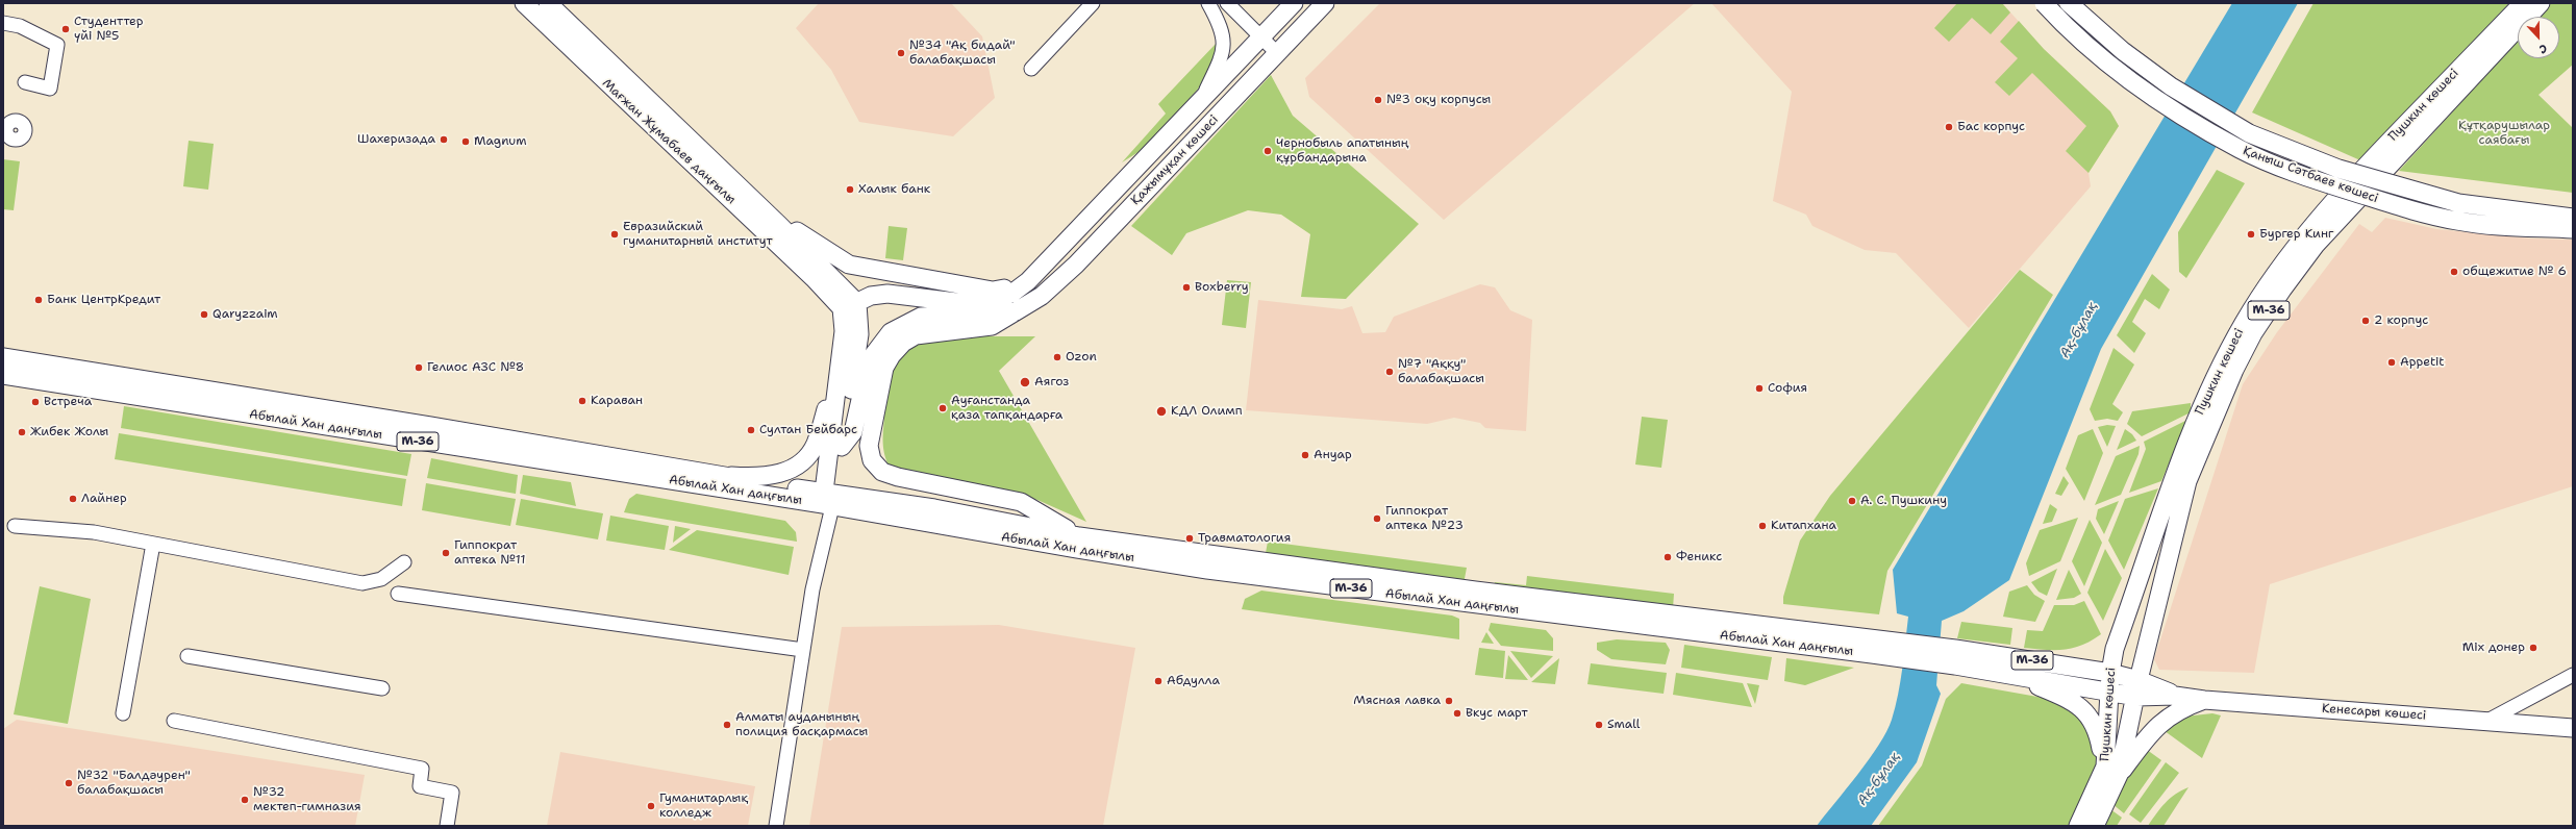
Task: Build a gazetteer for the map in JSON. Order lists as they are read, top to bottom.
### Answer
{
  "streets": {
    "main road": [
      "Пушкин көшесі",
      "Мағжан Жұмабаев даңғылы",
      "Қажымұқан көшесі",
      "Қаныш Сәтбаев көшесі",
      "M-36",
      "Абылай Хан даңғылы",
      "Кенесары көшесі"
    ]
  },
  "crossings": [
    ["Пушкин көшесі", "Абылай Хан даңғылы"],
    ["Пушкин көшесі", "Кенесары көшесі"],
    ["Қажымұқан көшесі", "Абылай Хан даңғылы"],
    ["Абылай Хан даңғылы", "Кенесары көшесі"]
  ],
  "water": ["Ақ-бұлақ"],
  "parks": ["Құтқарушылар саябағы"],
  "places": [
    "Студенттер үйі №5",
    "№34 \"Ақ бидай\" балабақшасы",
    "№3 оқу корпусы",
    "Бас корпус",
    "Шахеризада",
    "Magnum",
    "Чернобыль апатының құрбандарына",
    "Халык банк",
    "Евразийский гуманитарный институт",
    "Бургер Кинг",
    "общежитие № 6",
    "Boxberry",
    "Банк ЦентрКредит",
    "Qaryzzaim",
    "2 корпус",
    "Ozon",
    "Appetit",
    "Гелиос АЗС №8",
    "№7 \"Аққу\" балабақшасы",
    "Аягоз",
    "София",
    "Караван",
    "Встреча",
    "Ауғанстанда қаза тапқандарға",
    "КДЛ Олимп",
    "Султан Бейбарс",
    "Жибек Жолы",
    "Ануар",
    "Лайнер",
    "А. С. Пушкину",
    "Гиппократ аптека №23",
    "Китапхана",
    "Травматология",
    "Гиппократ аптека №11",
    "Феникс",
    "Mix донер",
    "Абдулла",
    "Мясная лавка",
    "Вкус март",
    "Алматы ауданының полиция басқармасы",
    "Small",
    "№32 \"Балдәурен\" балабақшасы",
    "№32 мектеп-гимназия",
    "Гуманитарлық колледж"
  ],
  "north": "bottom"
}
